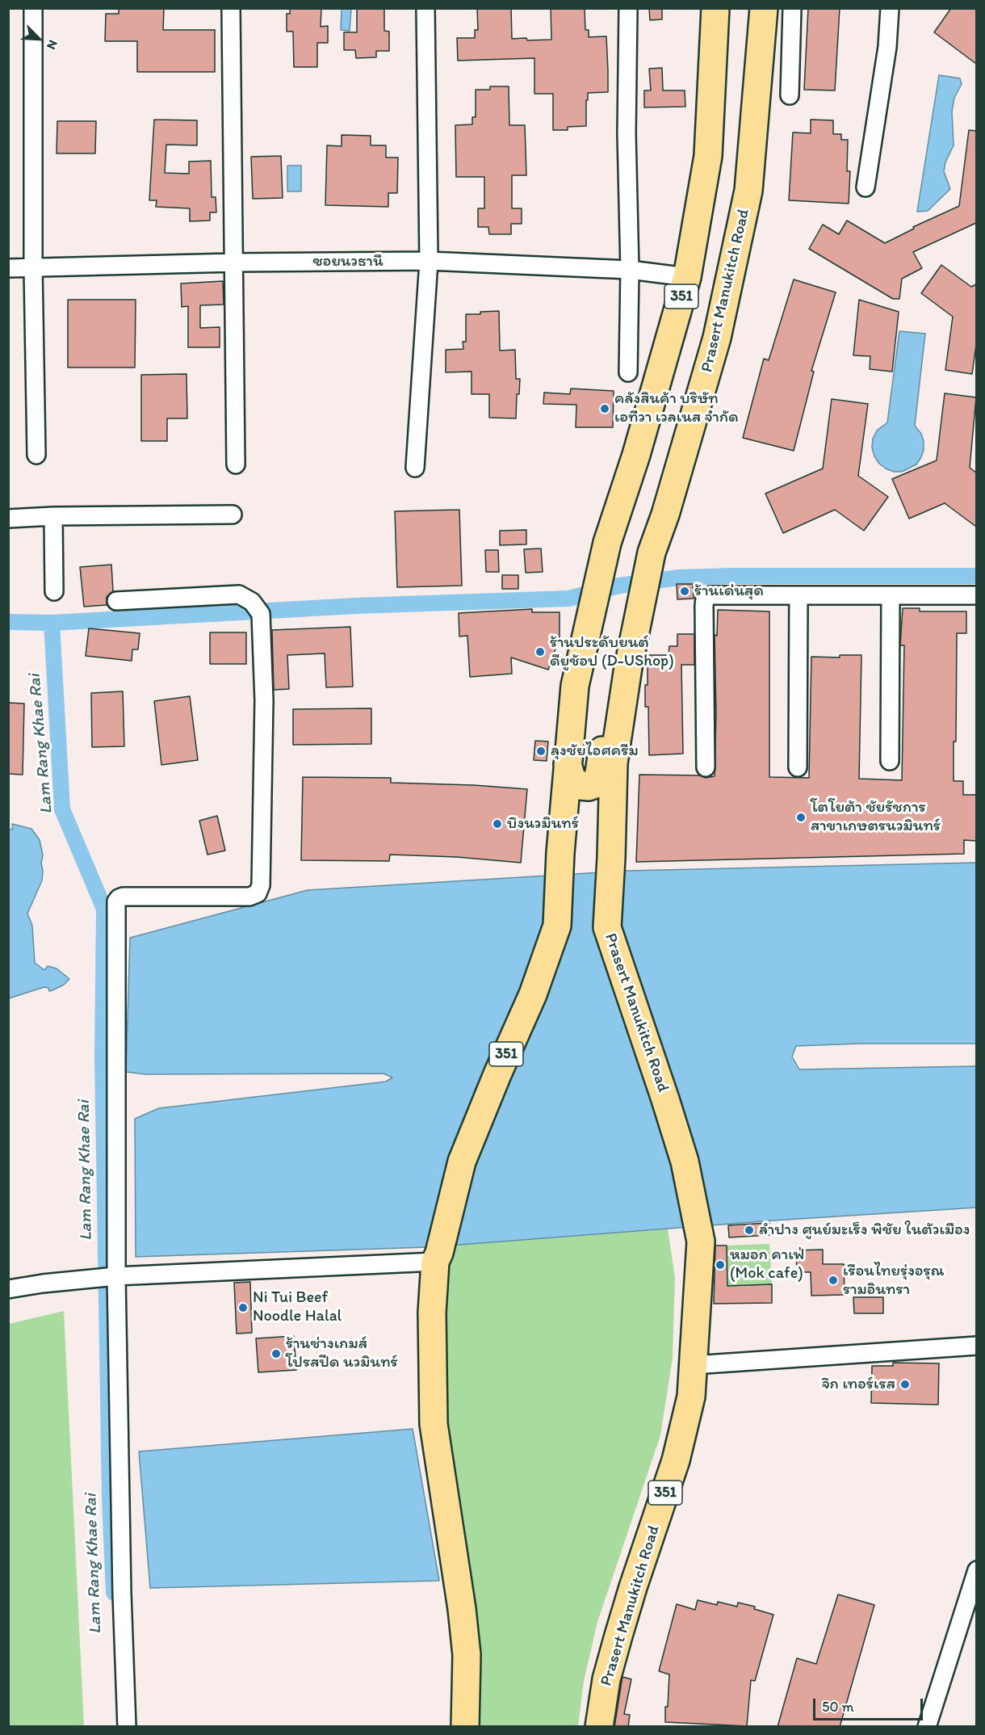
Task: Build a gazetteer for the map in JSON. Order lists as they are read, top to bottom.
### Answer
{
  "streets": {
    "main road": ["Prasert Manukitch Road", "351"],
    "street": ["ซอยนวธานี"]
  },
  "crossings": [
    ["ซอยนวธานี", "351"]
  ],
  "water": ["Lam Rang Khae Rai"],
  "places": [
    "คลังสินค้า บริษัท เอทีวา เวลเนส จำกัด",
    "ร้านเด่นสุด",
    "ร้านประดับยนต์ ดียูช้อป (D-UShop)",
    "ลุงชัยไอศครีม",
    "โตโยต้า ชัยรัชการ สาขาเกษตรนวมินทร์",
    "บึงนวมินทร์",
    "ลำปาง ศูนย์มะเร็ง พิชัย ในตัวเมือง",
    "หมอก คาเฟ่ (Mok cafe)",
    "เรือนไทยรุ่งอรุณ รามอินทรา",
    "Ni Tui Beef Noodle Halal",
    "ร้านช่างเกมส์ โปรสปีด นวมินทร์",
    "จึก เทอร์เรส"
  ],
  "scale_bar": "50 m",
  "north": "bottom right"
}
